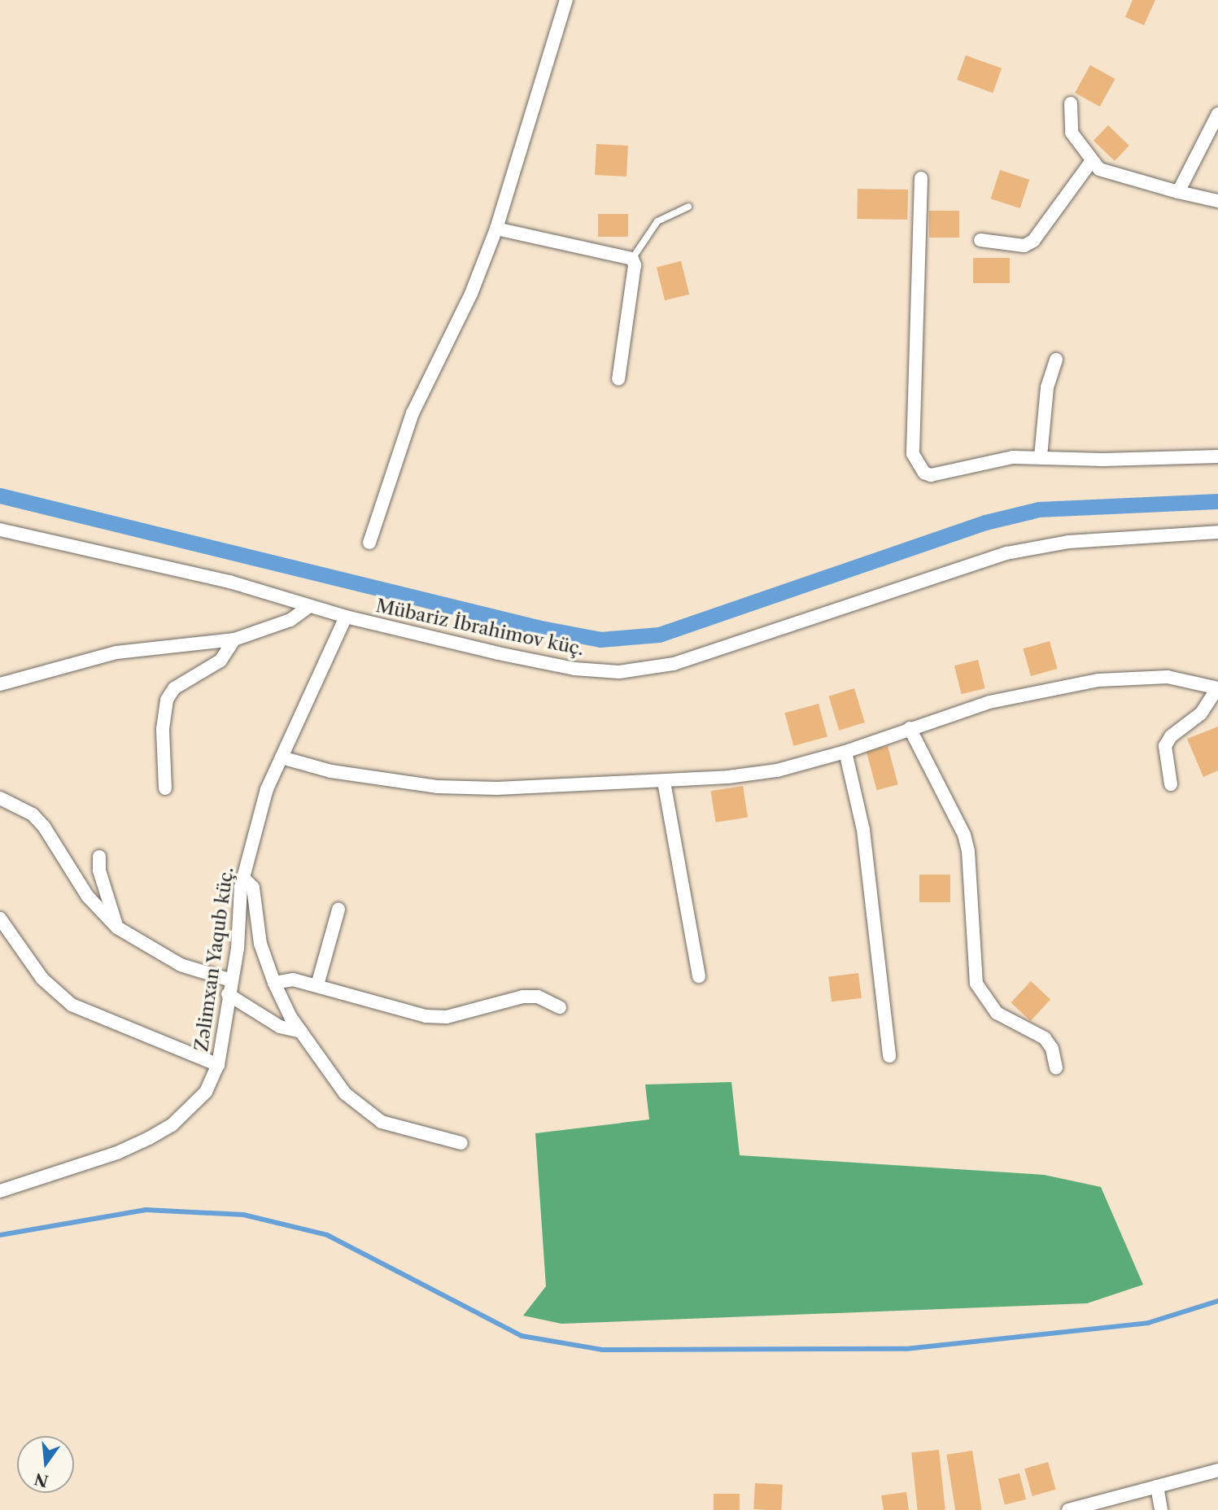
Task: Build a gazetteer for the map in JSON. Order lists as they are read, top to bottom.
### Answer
{
  "streets": {
    "street": ["Mübariz İbrahimov küç.", "Zəlimxan Yaqub küç."]
  },
  "crossings": [
    ["Mübariz İbrahimov küç.", "Zəlimxan Yaqub küç."]
  ],
  "north": "bottom"
}
